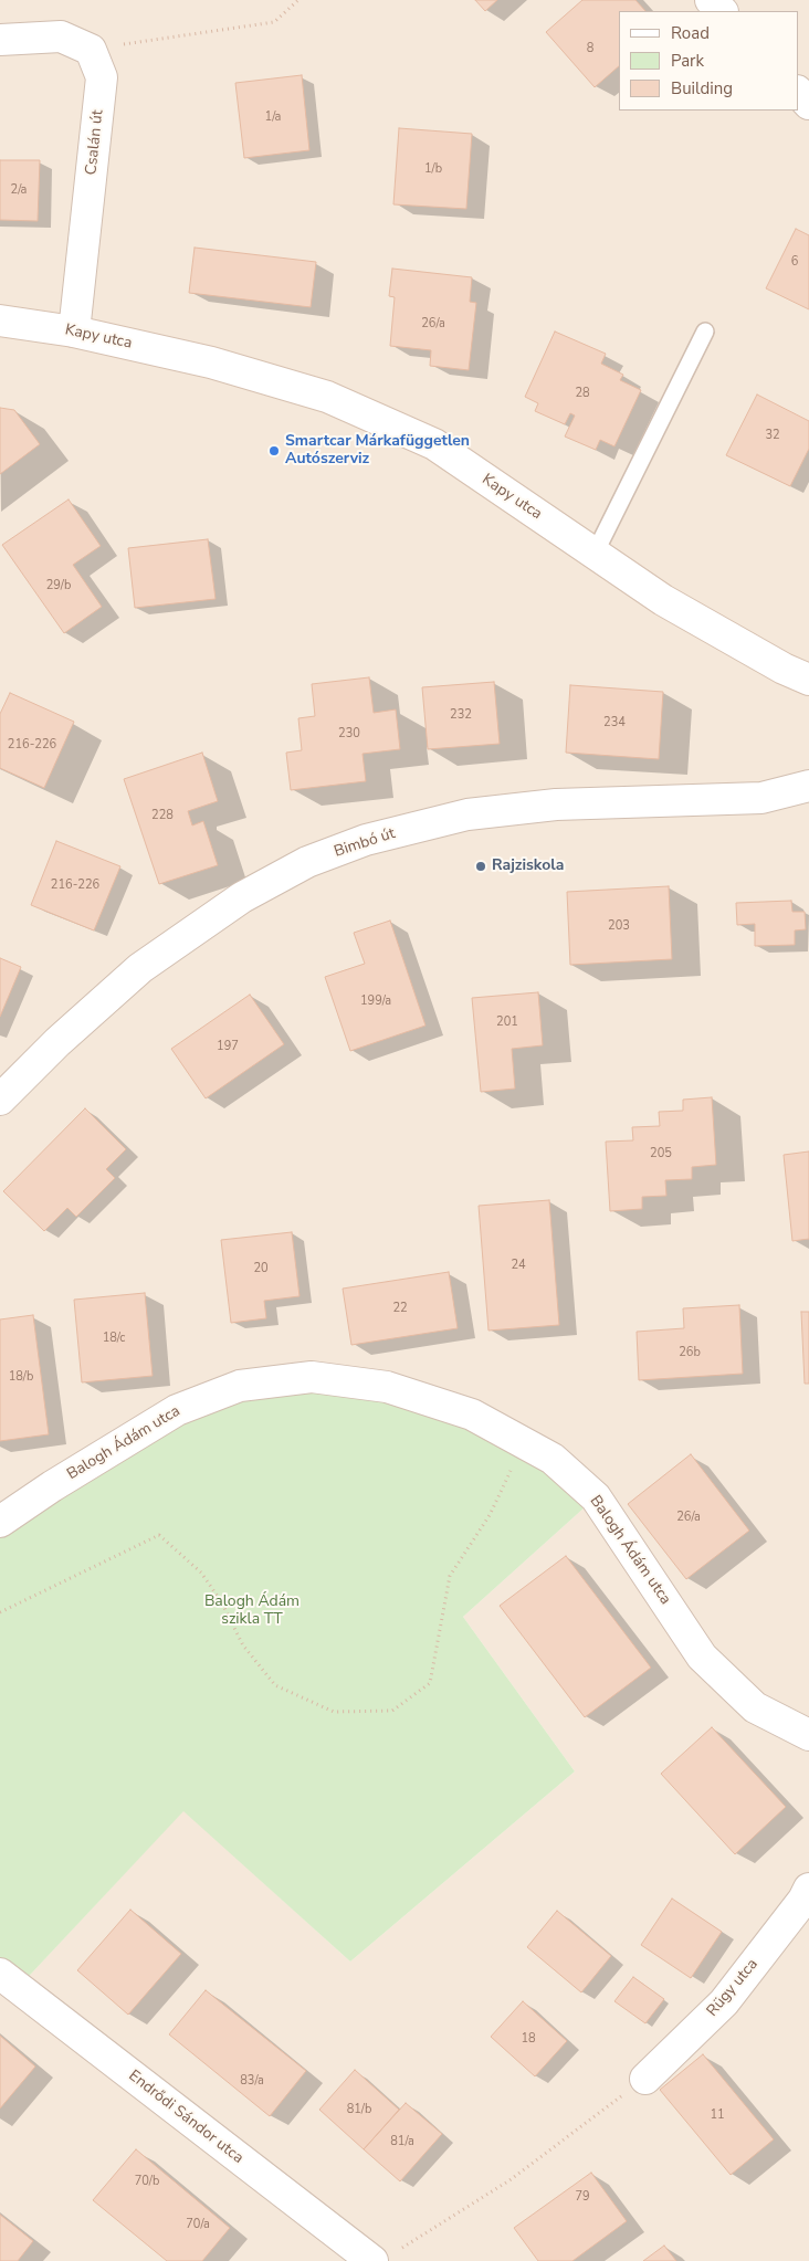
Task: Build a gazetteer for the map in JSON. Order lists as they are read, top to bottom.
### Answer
{
  "streets": {
    "street": [
      "Csalán út",
      "Kapy utca",
      "Bimbó út",
      "Balogh Ádám utca",
      "Rügy utca",
      "Endrődi Sándor utca"
    ]
  },
  "crossings": [
    ["Csalán út", "Kapy utca"]
  ],
  "parks": ["Balogh Ádám szikla TT"],
  "places": ["Smartcar Márkafüggetlen Autószerviz", "Rajziskola"],
  "house_numbers": [
    "8",
    "1/a",
    "1/b",
    "2/a",
    "6",
    "26/a",
    "28",
    "32",
    "29/b",
    "232",
    "234",
    "230",
    "216-226",
    "228",
    "216-226",
    "203",
    "199/a",
    "201",
    "197",
    "205",
    "24",
    "20",
    "22",
    "18/c",
    "26b",
    "18/b",
    "26/a",
    "18",
    "83/a",
    "81/b",
    "11",
    "81/a",
    "70/b",
    "79",
    "70/a"
  ],
  "legend": ["Road", "Park", "Building"]
}
